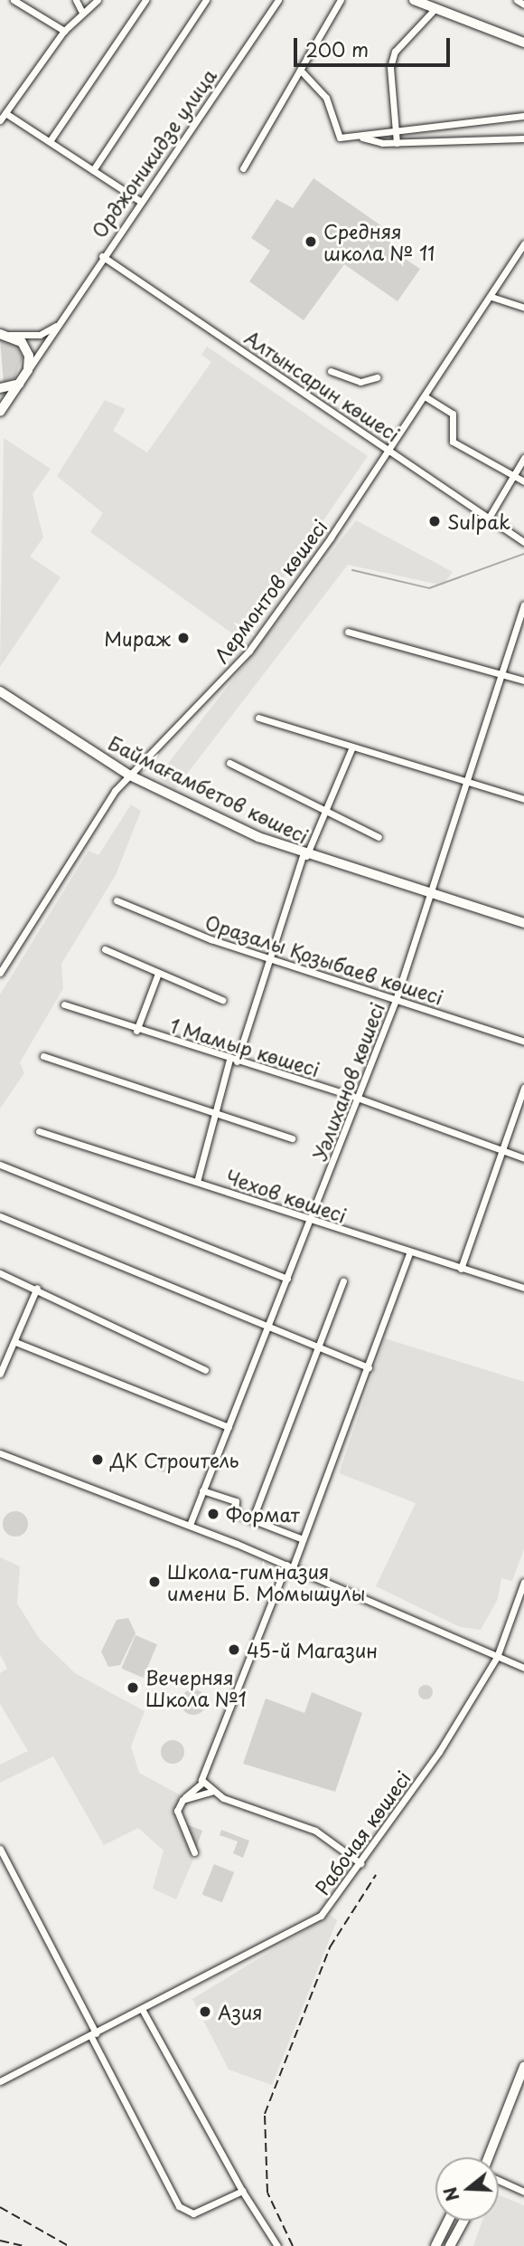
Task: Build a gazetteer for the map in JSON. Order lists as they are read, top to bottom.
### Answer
{
  "streets": {
    "main road": ["Баймағамбетов көшесі"],
    "street": [
      "Орджоникидзе улица",
      "Алтынсарин көшесі",
      "Лермонтов көшесі",
      "Оразалы Қозыбаев көшесі",
      "1 Мамыр көшесі",
      "Уәлиханов көшесі",
      "Чехов көшесі",
      "Рабочая көшесі"
    ]
  },
  "crossings": [
    ["Орджоникидзе улица", "Алтынсарин көшесі"],
    ["Алтынсарин көшесі", "Лермонтов көшесі"],
    ["Лермонтов көшесі", "Баймағамбетов көшесі"],
    ["Баймағамбетов көшесі", "Уәлиханов көшесі"],
    ["Оразалы Қозыбаев көшесі", "Уәлиханов көшесі"],
    ["1 Мамыр көшесі", "Уәлиханов көшесі"],
    ["Уәлиханов көшесі", "Чехов көшесі"]
  ],
  "places": [
    "Средняя школа № 11",
    "Sulpak",
    "Мираж",
    "ДК Строитель",
    "Формат",
    "Школа-гимназия имени Б. Момышулы",
    "45-й Магазин",
    "Вечерняя Школа №1",
    "Азия"
  ],
  "scale_bar": "200 m",
  "north": "left"
}
